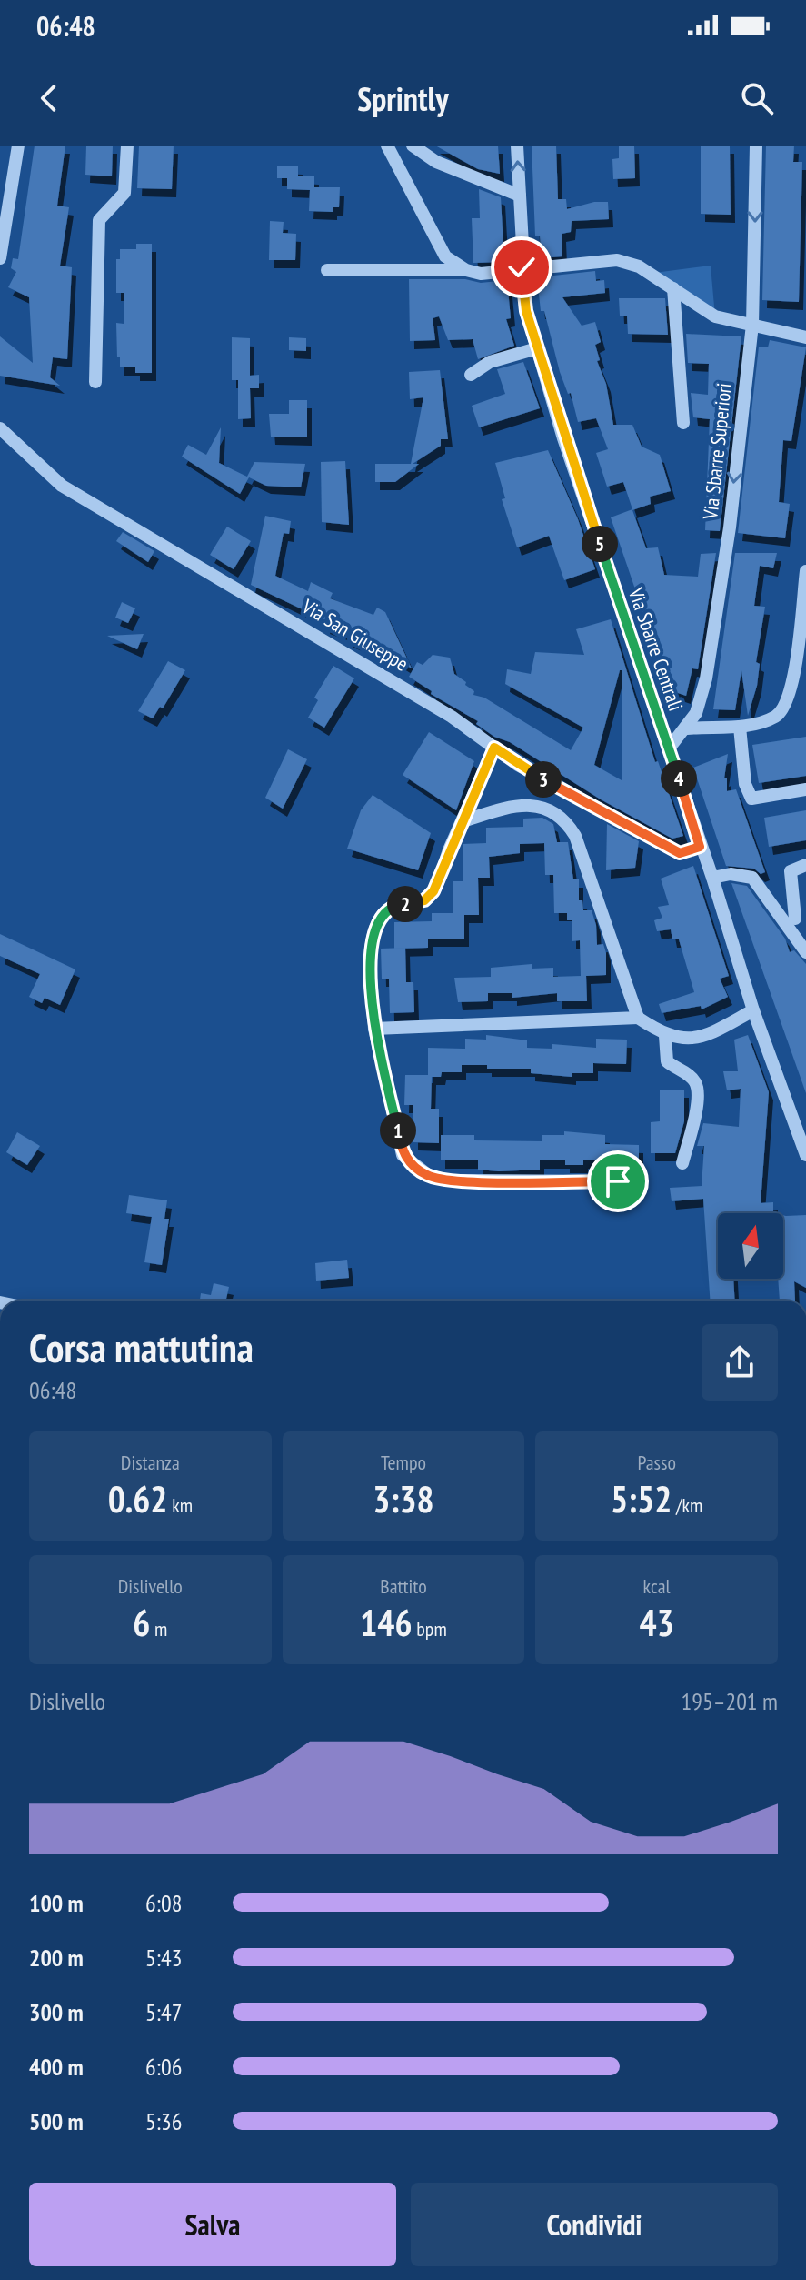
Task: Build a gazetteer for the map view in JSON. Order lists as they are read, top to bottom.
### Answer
{
  "streets": {
    "street": ["Via Sbarre Superiori", "Via San Giuseppe", "Via Sbarre Centrali"]
  },
  "crossings": [
    ["Via Sbarre Superiori", "Via Sbarre Centrali"],
    ["Via San Giuseppe", "Via Sbarre Centrali"]
  ],
  "one_way": ["Via Sbarre Superiori"],
  "north": "top",
  "page": {
    "status": "06:48",
    "header": "Sprintly",
    "pins": [
      "5",
      "4",
      "3",
      "2",
      "1"
    ],
    "heading": ["Corsa mattutina", "06:48"],
    "stats": [
      ["Distanza", "0.62 km"],
      ["Tempo", "3:38"],
      ["Passo", "5:52 /km"],
      ["Dislivello", "6 m"],
      ["Battito", "146 bpm"],
      ["kcal", "43"]
    ],
    "chart": ["Dislivello", "195–201 m"],
    "list": [
      {
        "name": "100 m",
        "note": "6:08"
      },
      {
        "name": "200 m",
        "note": "5:43"
      },
      {
        "name": "300 m",
        "note": "5:47"
      },
      {
        "name": "400 m",
        "note": "6:06"
      },
      {
        "name": "500 m",
        "note": "5:36"
      }
    ],
    "buttons": ["Salva", "Condividi"]
  }
}
